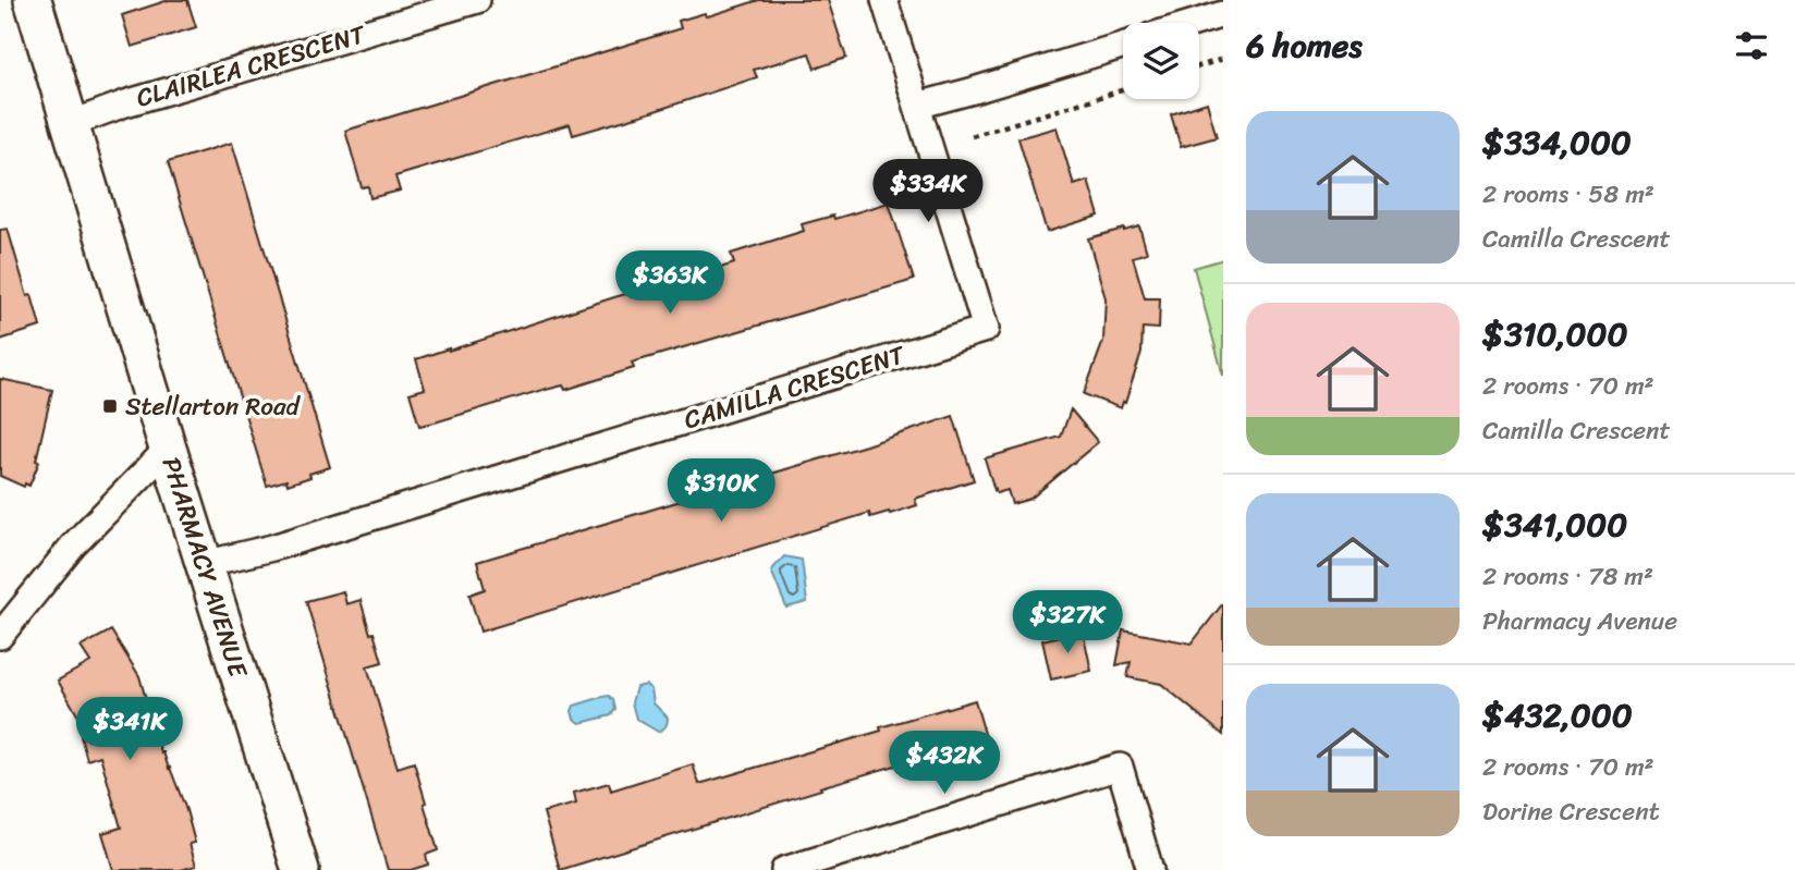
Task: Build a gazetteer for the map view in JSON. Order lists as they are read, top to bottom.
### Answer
{
  "streets": {
    "street": ["CLAIRLEA CRESCENT", "CAMILLA CRESCENT", "PHARMACY AVENUE"]
  },
  "crossings": [
    ["CLAIRLEA CRESCENT", "PHARMACY AVENUE"],
    ["CAMILLA CRESCENT", "PHARMACY AVENUE"]
  ],
  "places": {
    "transit": ["Stellarton Road"]
  },
  "page": {
    "heading": "6 homes",
    "list": [
      {
        "name": "$334,000",
        "note": "2 rooms · 58 m² · Camilla Crescent"
      },
      {
        "name": "$310,000",
        "note": "2 rooms · 70 m² · Camilla Crescent"
      },
      {
        "name": "$341,000",
        "note": "2 rooms · 78 m² · Pharmacy Avenue"
      },
      {
        "name": "$432,000",
        "note": "2 rooms · 70 m² · Dorine Crescent"
      }
    ],
    "price": [
      "$334K",
      "$363K",
      "$310K",
      "$327K",
      "$341K",
      "$432K"
    ]
  }
}
